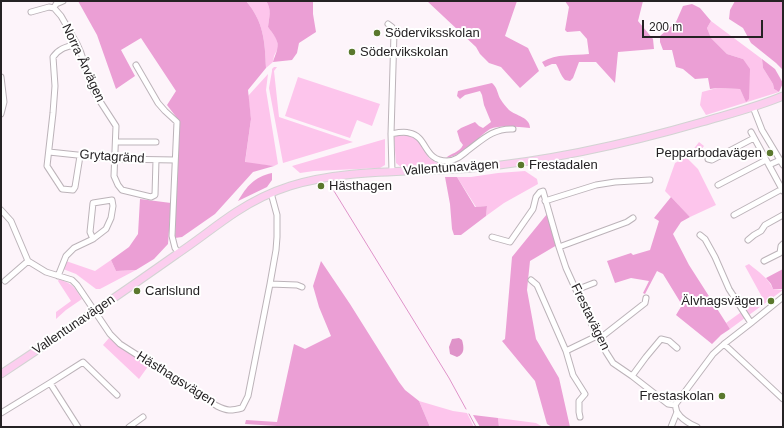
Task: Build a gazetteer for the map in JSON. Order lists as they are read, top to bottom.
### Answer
{
  "streets": {
    "main road": ["Vallentunavägen"],
    "street": [
      "Norra Årvägen",
      "Grytagränd",
      "Frestavägen",
      "Hästhagsvägen"
    ]
  },
  "crossings": [
    ["Norra Årvägen", "Grytagränd"],
    ["Vallentunavägen", "Hästhagsvägen"]
  ],
  "places": [
    "Söderviksskolan",
    "Södervikskolan",
    "Pepparbodavägen",
    "Frestadalen",
    "Hästhagen",
    "Carlslund",
    "Älvhagsvägen",
    "Frestaskolan"
  ],
  "scale_bar": "200 m"
}
